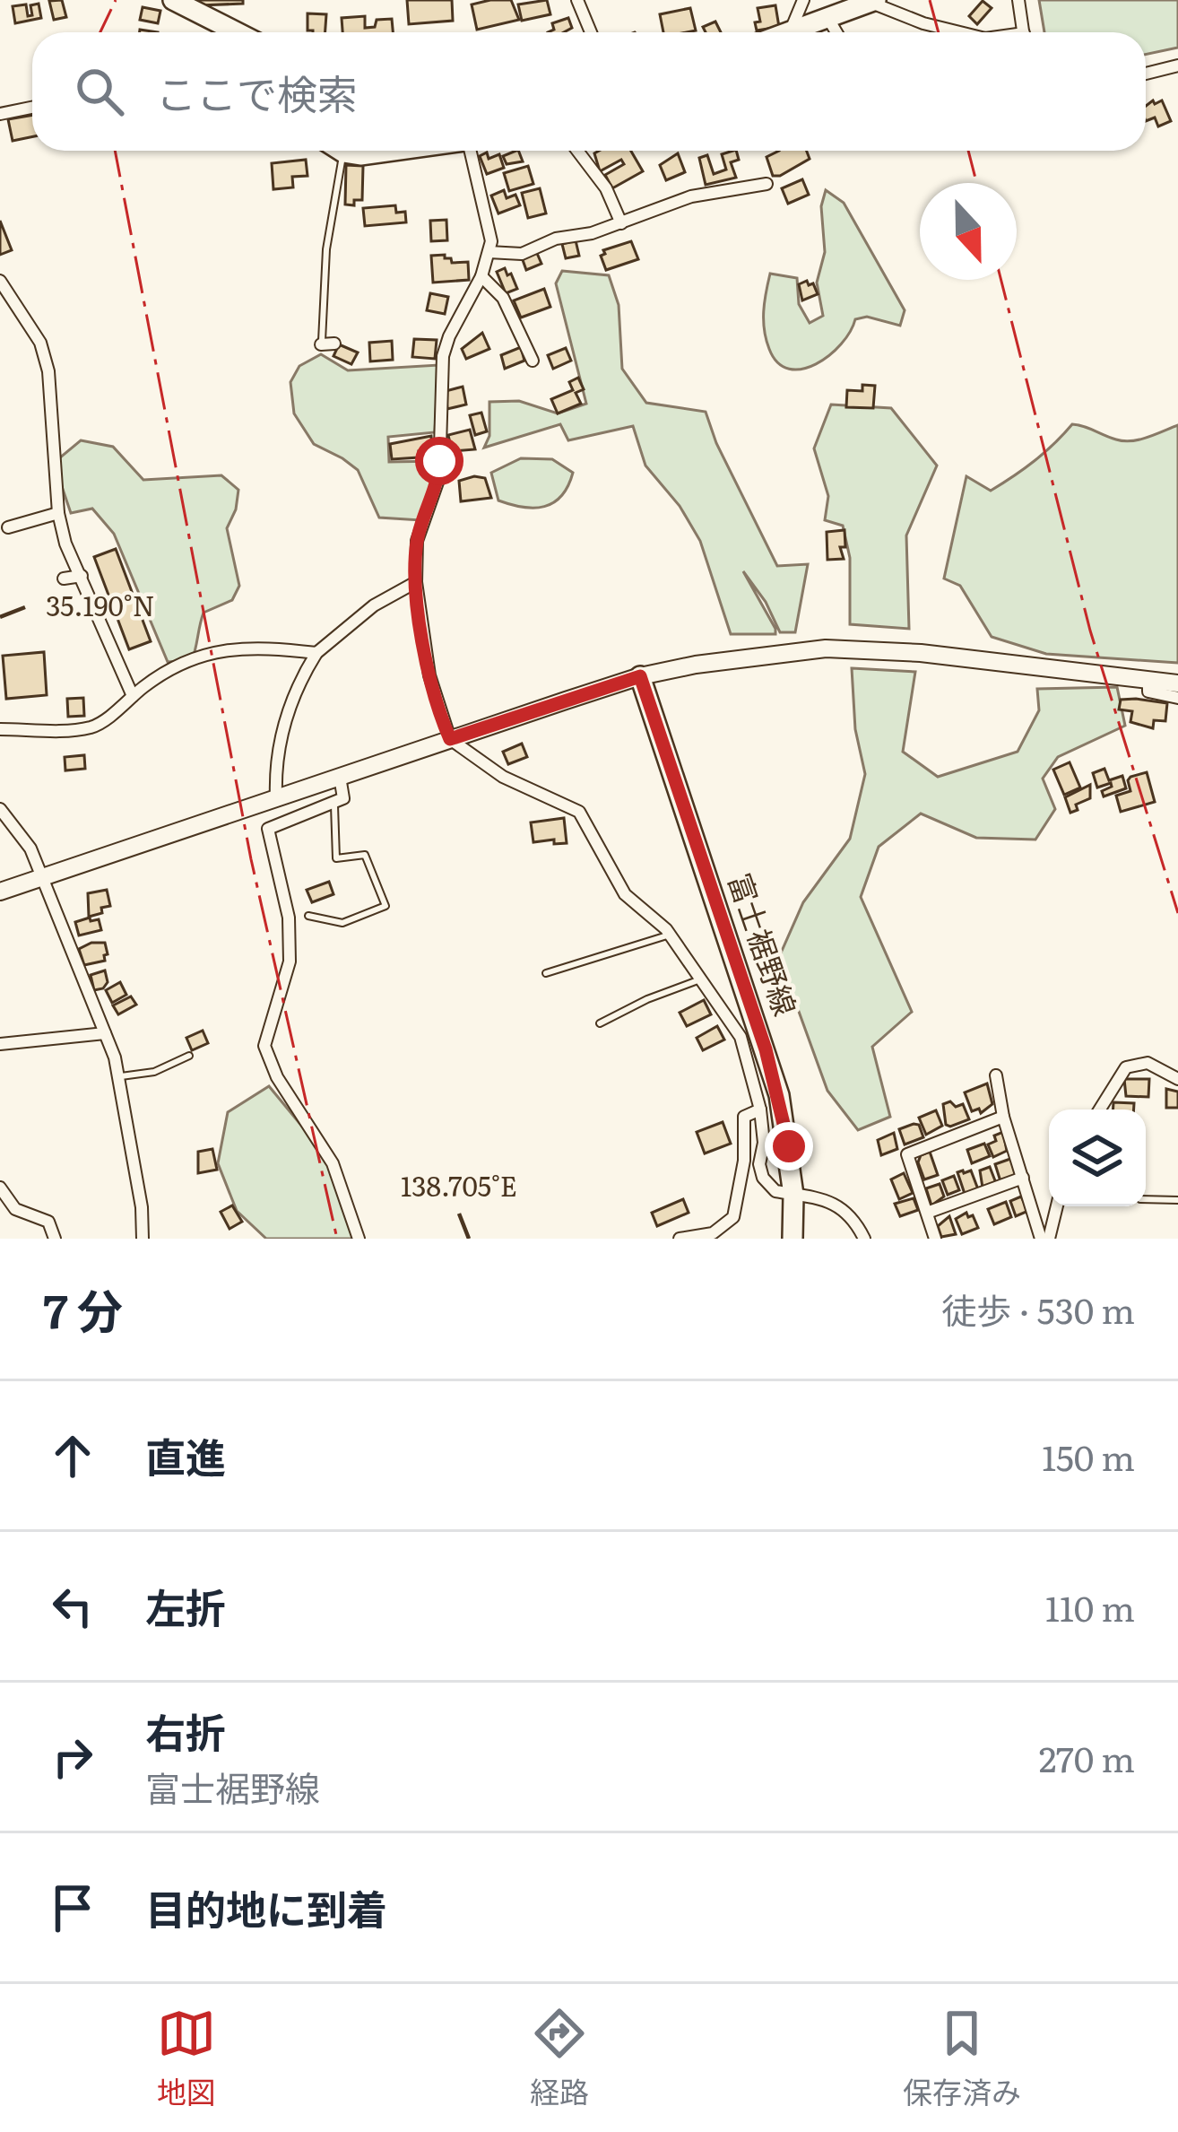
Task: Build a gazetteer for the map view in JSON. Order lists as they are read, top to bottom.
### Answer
{
  "streets": {
    "main road": ["富士裾野線"]
  },
  "north": "bottom",
  "page": {
    "search": "ここで検索",
    "heading": ["7 分", "徒歩 · 530 m"],
    "list": [
      ["直進", "150 m"],
      ["左折", "110 m"],
      ["右折", "富士裾野線", "270 m"],
      "目的地に到着"
    ],
    "nav": ["地図", "経路", "保存済み"]
  },
  "coordinates": ["35.190°N", "138.705°E"]
}
